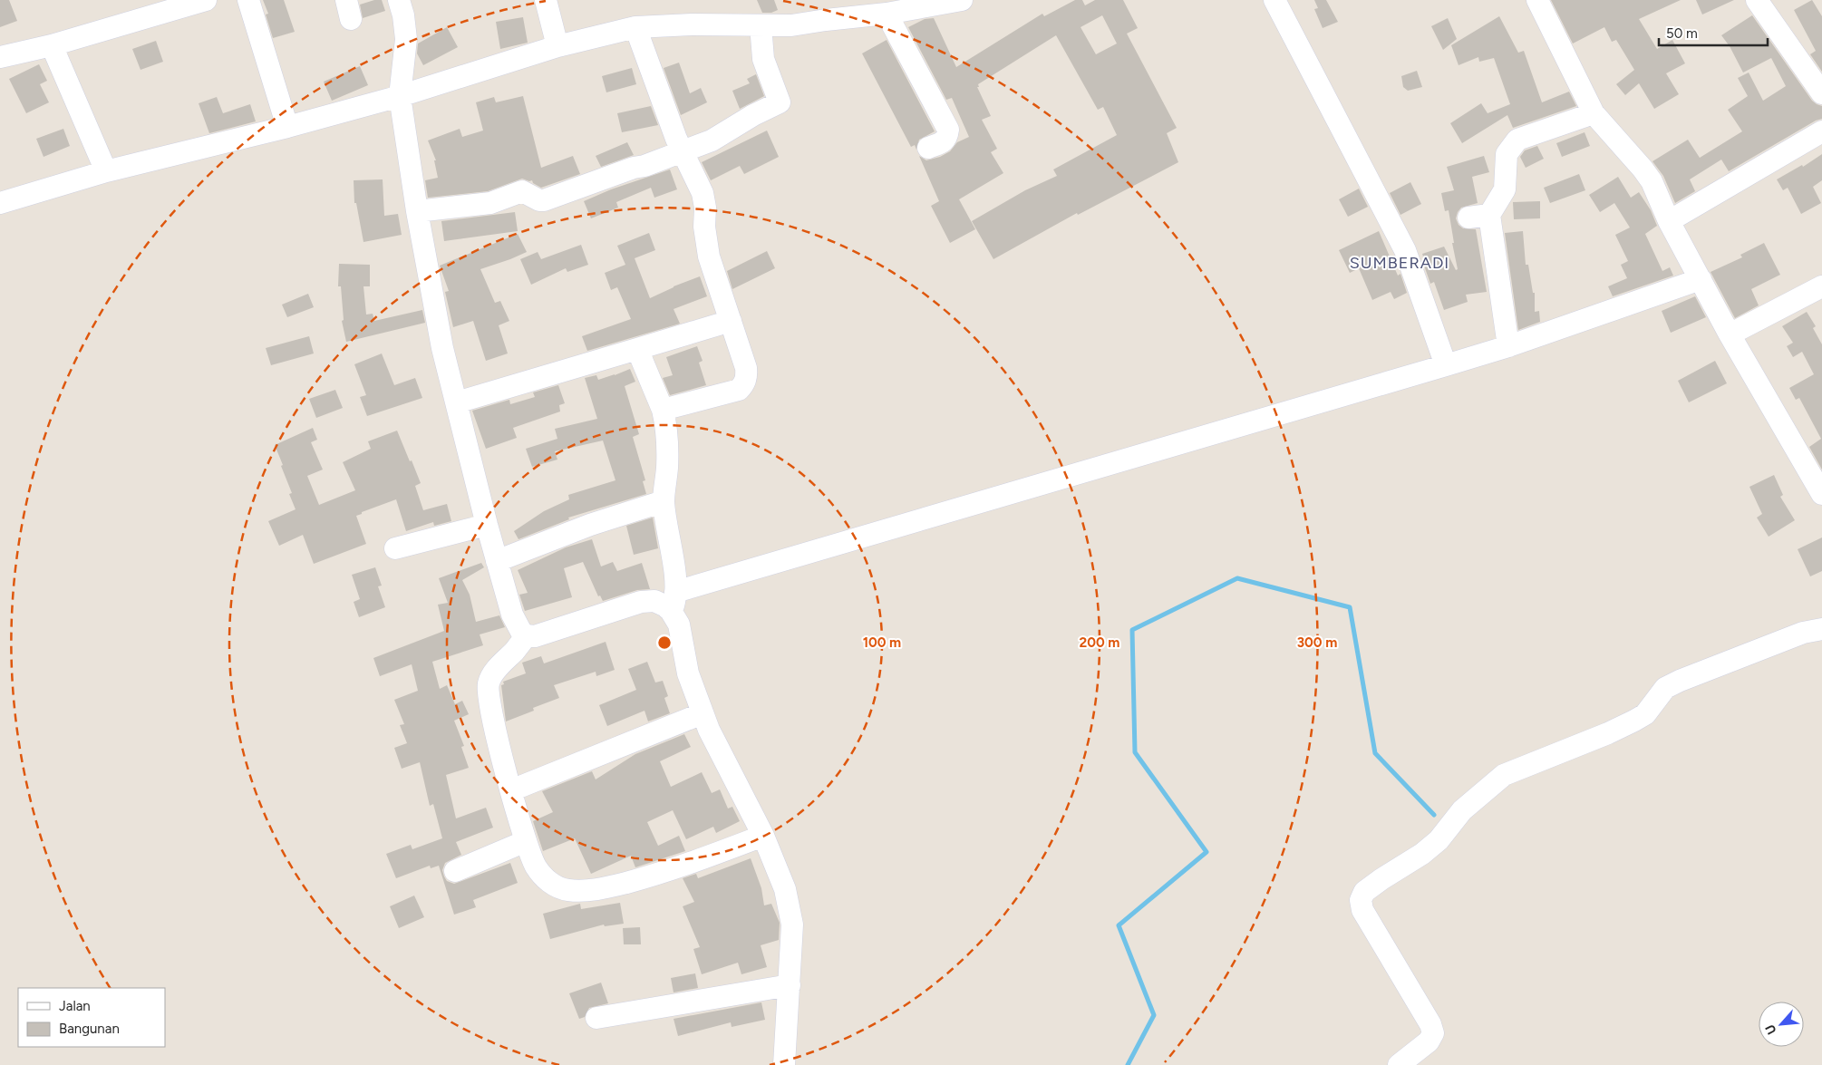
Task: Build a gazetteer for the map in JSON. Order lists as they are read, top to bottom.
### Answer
{
  "districts": ["SUMBERADI"],
  "legend": ["Jalan", "Bangunan"],
  "scale_bar": "50 m",
  "north": "bottom left",
  "rings": ["100 m", "200 m", "300 m"]
}
